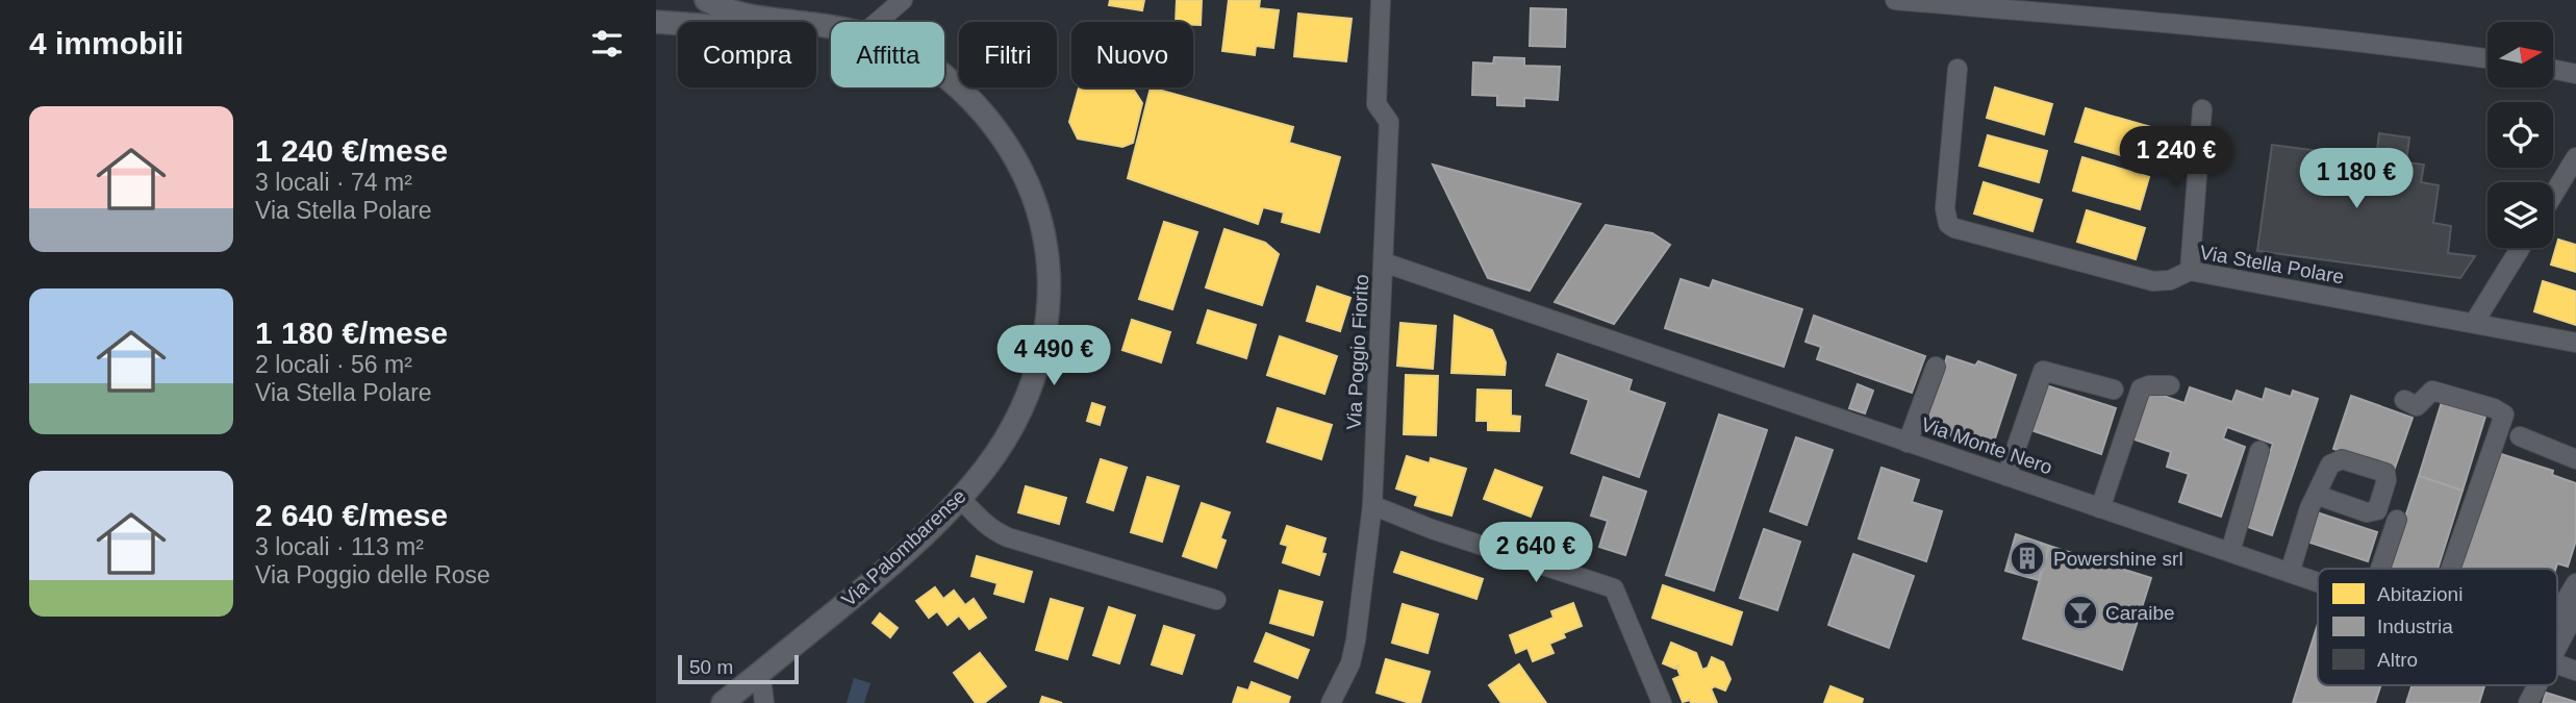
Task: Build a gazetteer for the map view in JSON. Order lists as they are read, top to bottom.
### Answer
{
  "streets": {
    "main road": ["Via Palombarense"],
    "street": ["Via Stella Polare", "Via Poggio Fiorito", "Via Monte Nero"]
  },
  "crossings": [
    ["Via Poggio Fiorito", "Via Monte Nero"]
  ],
  "places": {
    "building": ["Powershine srl"],
    "bar": ["Caraibe"]
  },
  "legend": ["Abitazioni", "Industria", "Altro"],
  "scale_bar": "50 m",
  "north": "right",
  "page": {
    "heading": "4 immobili",
    "chip": [
      "Compra",
      "Affitta",
      "Filtri",
      "Nuovo"
    ],
    "list": [
      {
        "name": "1 240 €/mese",
        "note": "3 locali · 74 m² · Via Stella Polare"
      },
      {
        "name": "1 180 €/mese",
        "note": "2 locali · 56 m² · Via Stella Polare"
      },
      {
        "name": "2 640 €/mese",
        "note": "3 locali · 113 m² · Via Poggio delle Rose"
      }
    ],
    "price": [
      "1 240 €",
      "1 180 €",
      "4 490 €",
      "2 640 €"
    ],
    "scale": "50 m"
  }
}
